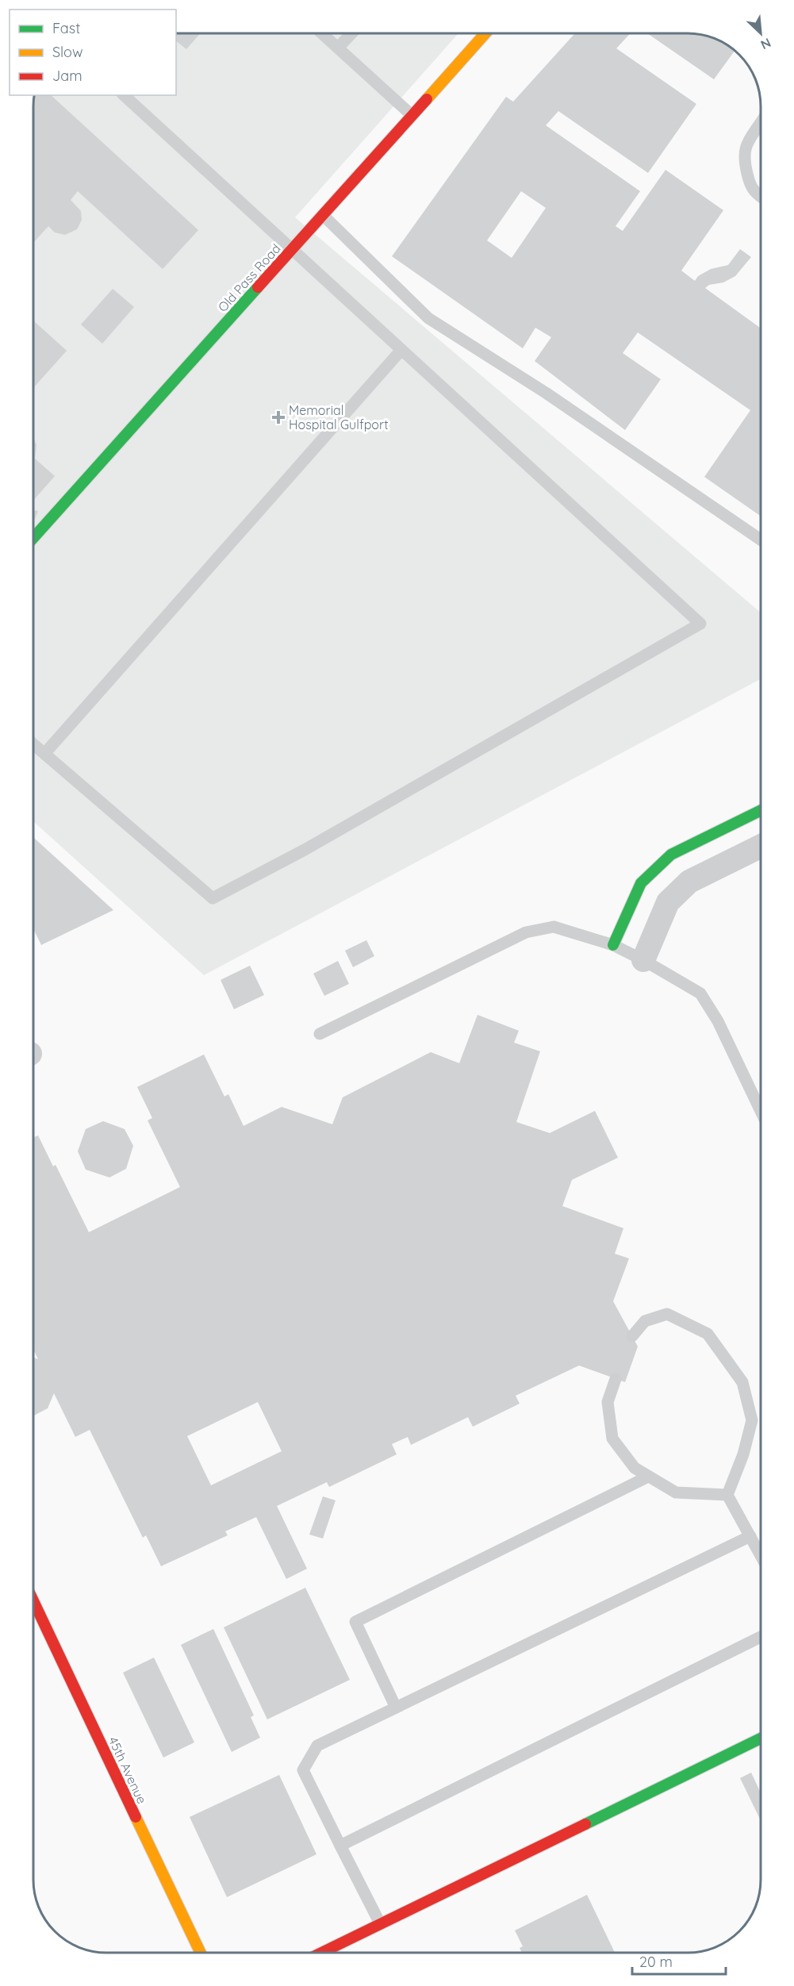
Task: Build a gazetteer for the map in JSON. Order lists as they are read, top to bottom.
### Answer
{
  "streets": {
    "street": ["Old Pass Road", "45th Avenue"]
  },
  "places": {
    "health": ["Memorial Hospital Gulfport"]
  },
  "legend": ["Fast", "Slow", "Jam"],
  "scale_bar": "20 m",
  "north": "bottom right"
}
